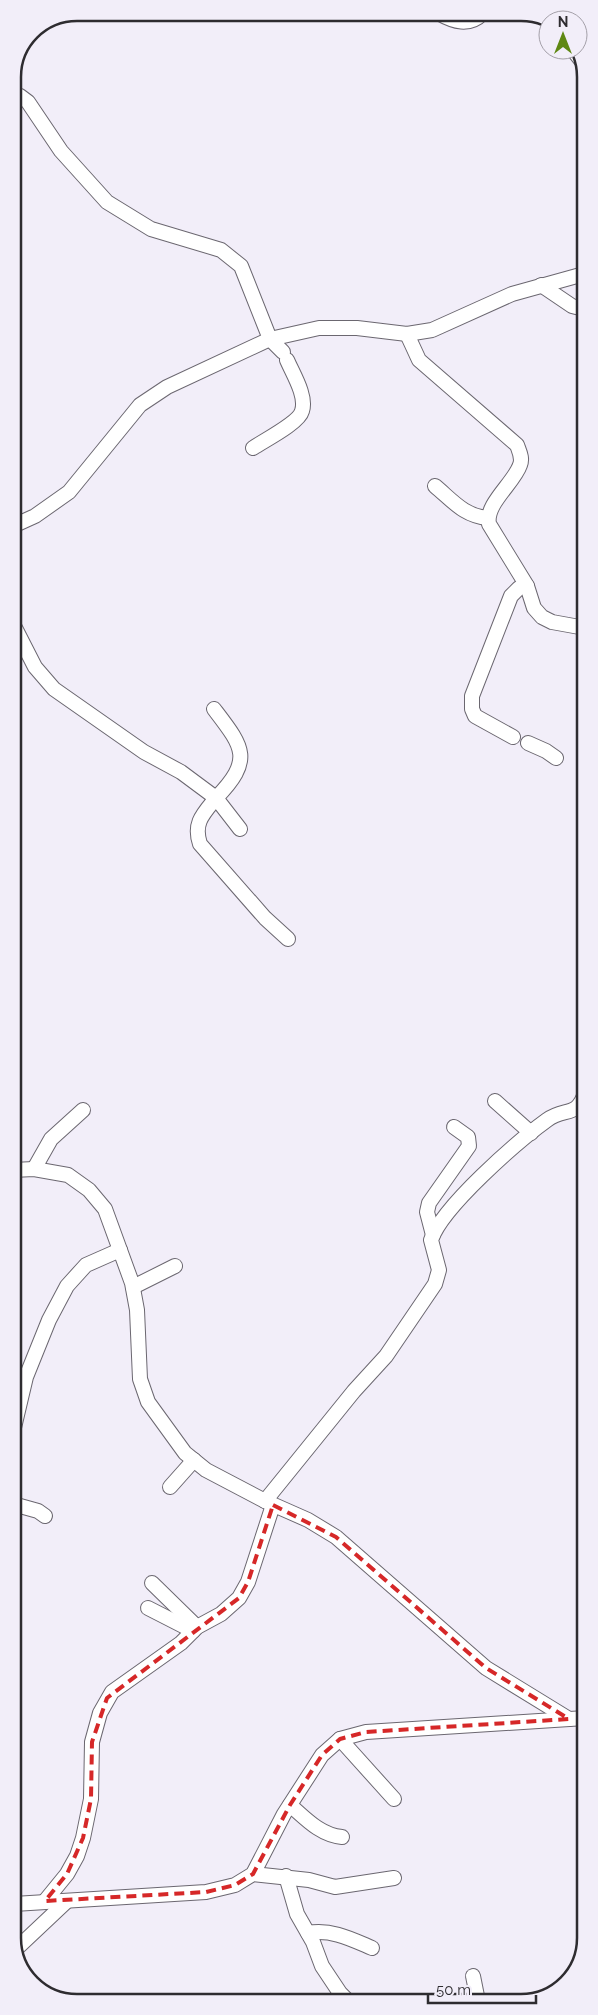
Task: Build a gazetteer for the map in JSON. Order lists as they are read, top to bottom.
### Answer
{
  "scale_bar": "50 m",
  "north": "top"
}
